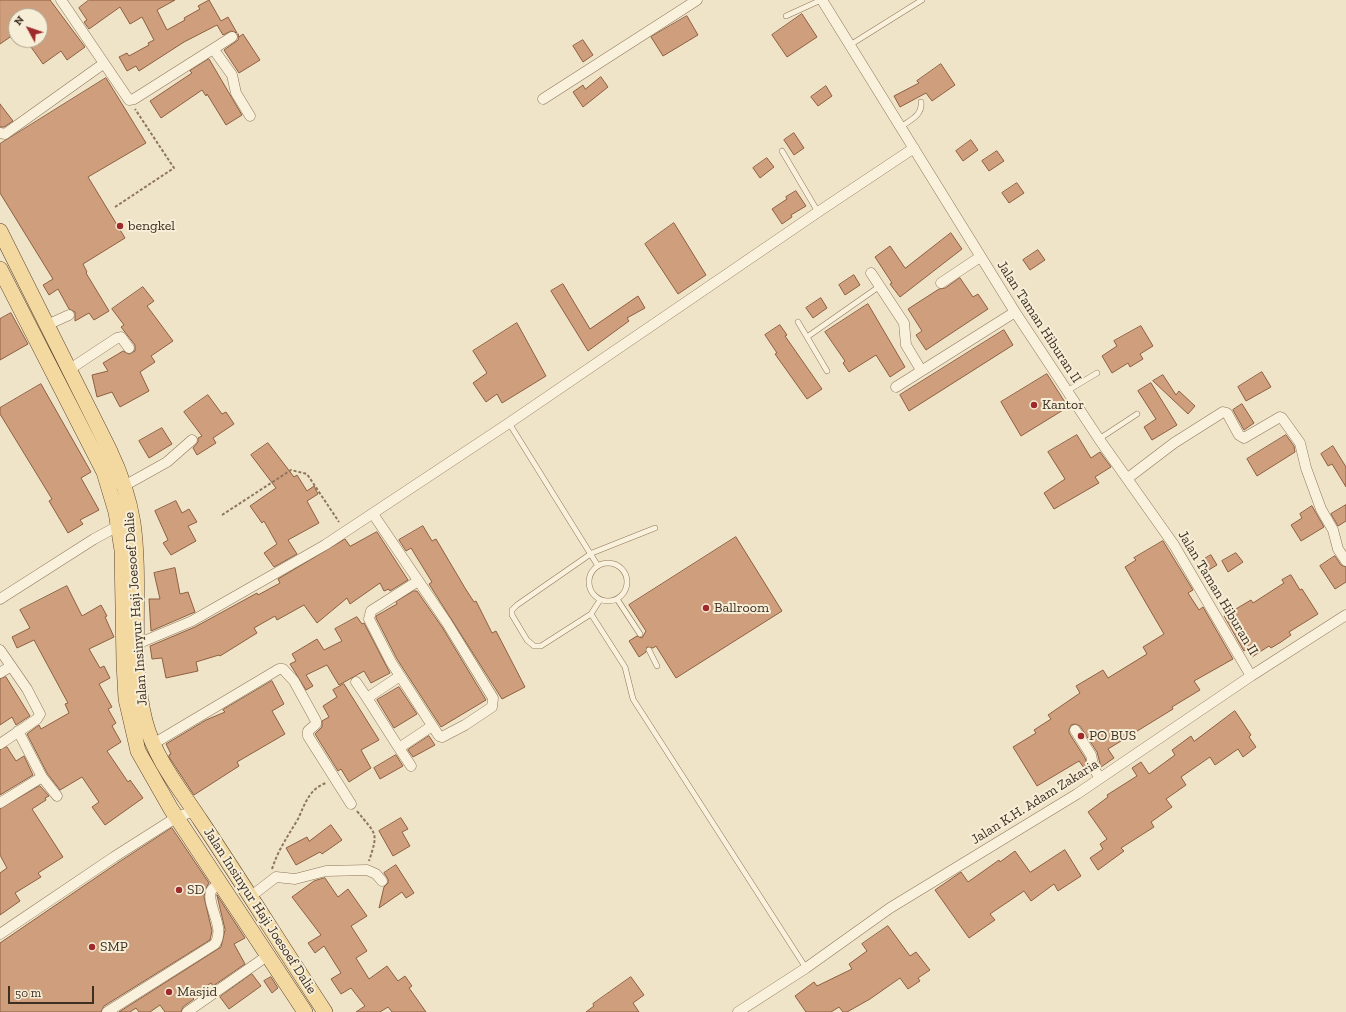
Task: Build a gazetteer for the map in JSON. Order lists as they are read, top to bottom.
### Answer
{
  "streets": {
    "main road": ["Jalan Insinyur Haji Joesoef Dalie"],
    "street": ["Jalan Taman Hiburan II", "Jalan K.H. Adam Zakaria"]
  },
  "crossings": [
    ["Jalan Taman Hiburan II", "Jalan K.H. Adam Zakaria"]
  ],
  "places": [
    "bengkel",
    "Kantor",
    "Ballroom",
    "PO BUS",
    "SD",
    "SMP",
    "Masjid"
  ],
  "scale_bar": "50 m",
  "north": "top left"
}
